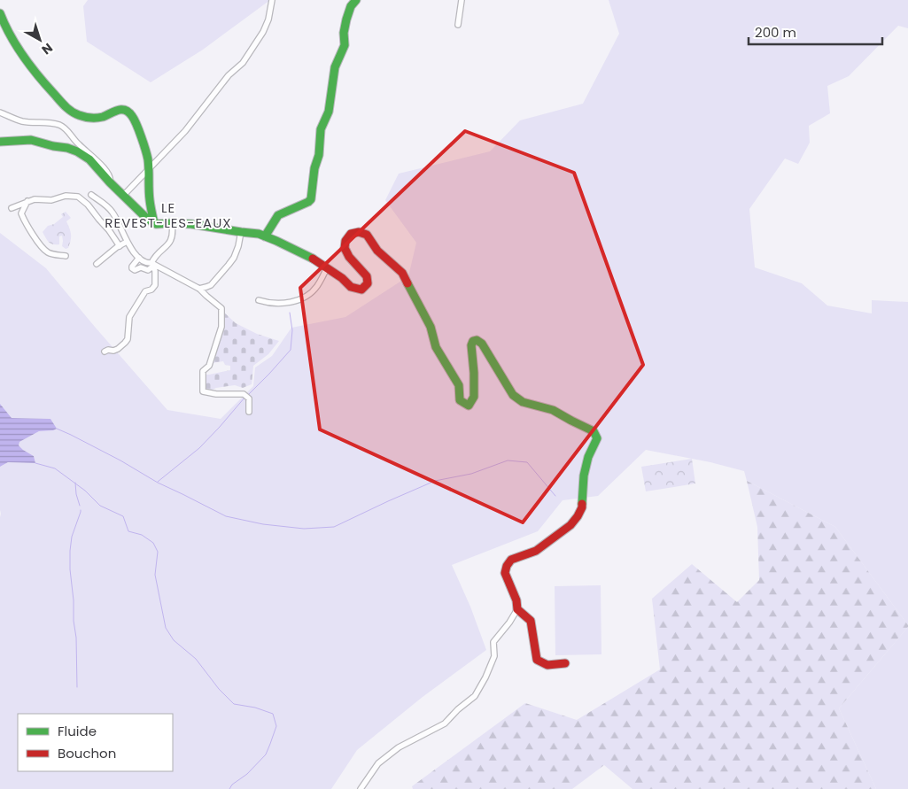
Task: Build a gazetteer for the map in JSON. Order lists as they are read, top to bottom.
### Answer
{
  "districts": ["LE REVEST-LES-EAUX"],
  "legend": ["Fluide", "Bouchon"],
  "scale_bar": "200 m",
  "north": "bottom right"
}
